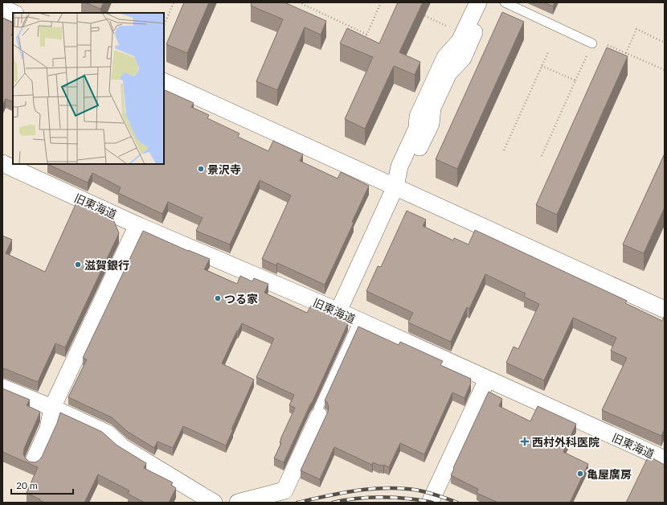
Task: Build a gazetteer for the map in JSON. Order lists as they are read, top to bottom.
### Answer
{
  "streets": {
    "street": ["旧東海道"]
  },
  "places": {
    "other": [
      "景沢寺",
      "滋賀銀行",
      "つる家",
      "亀屋廣房"
    ],
    "health": ["西村外科医院"]
  },
  "scale_bar": "20 m"
}
